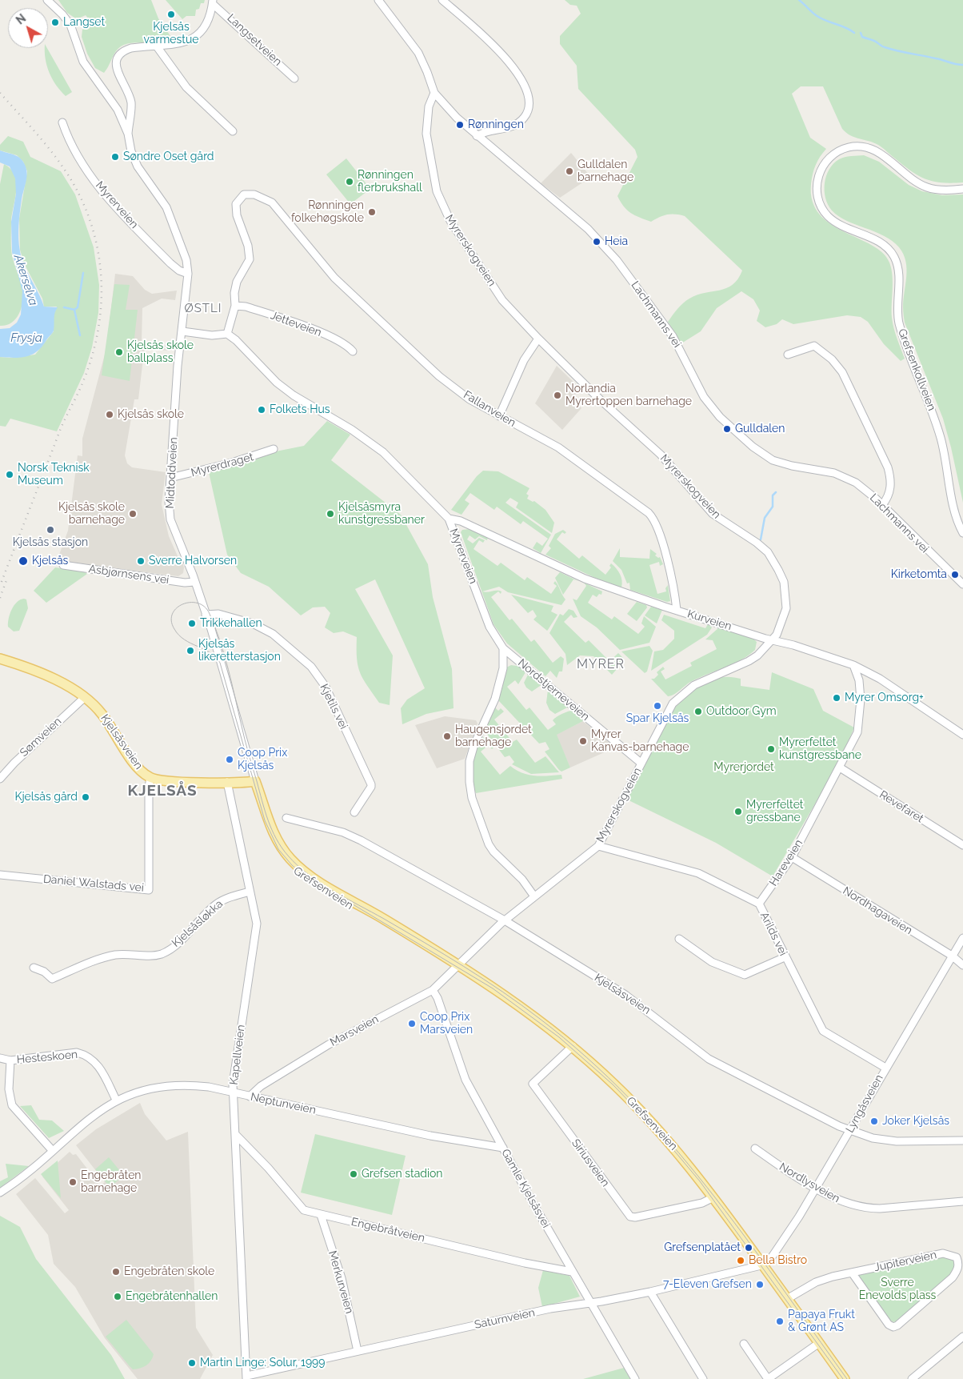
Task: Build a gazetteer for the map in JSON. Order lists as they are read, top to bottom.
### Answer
{
  "streets": {
    "main road": ["Kjelsåsveien", "Grefsenveien"],
    "street": [
      "Langsetveien",
      "Myrerveien",
      "Myrerskogveien",
      "Lachmanns vei",
      "Jetteveien",
      "Grefsenkollveien",
      "Fallanveien",
      "Myrerdraget",
      "Midtoddveien",
      "Asbjørnsens vei",
      "Kurveien",
      "Nordstjerneveien",
      "Kjetils vei",
      "Sømveien",
      "Revefaret",
      "Hareveien",
      "Daniel Walstads vei",
      "Nordhagaveien",
      "Kjelsåsløkka",
      "Arilds vei",
      "Marsveien",
      "Kapellveien",
      "Hesteskoen",
      "Neptunveien",
      "Lyngåsveien",
      "Siriusveien",
      "Nordlysveien",
      "Gamle Kjelsåsvei",
      "Engebråtveien",
      "Jupiterveien",
      "Merkurveien",
      "Saturnveien"
    ]
  },
  "crossings": [
    ["Myrerveien", "Midtoddveien"],
    ["Myrerveien", "Kurveien"],
    ["Myrerveien", "Nordstjerneveien"],
    ["Myrerskogveien", "Lachmanns vei"],
    ["Myrerskogveien", "Kurveien"],
    ["Myrerskogveien", "Nordstjerneveien"],
    ["Myrerskogveien", "Kjelsåsveien"],
    ["Myrerskogveien", "Grefsenveien"],
    ["Myrerskogveien", "Arilds vei"],
    ["Myrerskogveien", "Marsveien"],
    ["Jetteveien", "Fallanveien"],
    ["Fallanveien", "Kurveien"],
    ["Myrerdraget", "Midtoddveien"],
    ["Midtoddveien", "Asbjørnsens vei"],
    ["Midtoddveien", "Kjetils vei"],
    ["Midtoddveien", "Kjelsåsveien"],
    ["Midtoddveien", "Grefsenveien"],
    ["Kurveien", "Hareveien"],
    ["Sømveien", "Kjelsåsveien"],
    ["Kjelsåsveien", "Daniel Walstads vei"],
    ["Kjelsåsveien", "Grefsenveien"],
    ["Kjelsåsveien", "Kapellveien"],
    ["Kjelsåsveien", "Lyngåsveien"],
    ["Revefaret", "Hareveien"],
    ["Hareveien", "Nordhagaveien"],
    ["Hareveien", "Arilds vei"],
    ["Grefsenveien", "Marsveien"],
    ["Grefsenveien", "Lyngåsveien"],
    ["Grefsenveien", "Siriusveien"],
    ["Grefsenveien", "Jupiterveien"],
    ["Grefsenveien", "Saturnveien"],
    ["Nordhagaveien", "Lyngåsveien"],
    ["Kjelsåsløkka", "Kapellveien"],
    ["Arilds vei", "Lyngåsveien"],
    ["Marsveien", "Neptunveien"],
    ["Marsveien", "Gamle Kjelsåsvei"],
    ["Kapellveien", "Neptunveien"],
    ["Kapellveien", "Engebråtveien"],
    ["Kapellveien", "Saturnveien"],
    ["Hesteskoen", "Neptunveien"],
    ["Neptunveien", "Gamle Kjelsåsvei"],
    ["Lyngåsveien", "Nordlysveien"],
    ["Lyngåsveien", "Saturnveien"],
    ["Gamle Kjelsåsvei", "Engebråtveien"],
    ["Gamle Kjelsåsvei", "Saturnveien"],
    ["Engebråtveien", "Merkurveien"],
    ["Merkurveien", "Saturnveien"]
  ],
  "districts": ["ØSTLI", "MYRER", "KJELSÅS"],
  "water": ["Akerselva", "Frysja"],
  "parks": ["Myrerjordet", "Sverre Enevolds plass"],
  "places": [
    "Kjelsås varmestue",
    "Langset",
    "Rønningen",
    "Søndre Oset gård",
    "Gulldalen barnehage",
    "Rønningen flerbrukshall",
    "Rønningen folkehøgskole",
    "Heia",
    "Kjelsås skole ballplass",
    "Norlandia Myrertoppen barnehage",
    "Folkets Hus",
    "Kjelsås skole",
    "Gulldalen",
    "Norsk Teknisk Museum",
    "Kjelsås skole barnehage",
    "Kjelsåsmyra kunstgressbaner",
    "Kjelsås stasjon",
    "Kjelsås",
    "Sverre Halvorsen",
    "Kirketomta",
    "Trikkehallen",
    "Kjelsås likeretterstasjon",
    "Myrer Omsorg+",
    "Spar Kjelsås",
    "Outdoor Gym",
    "Haugensjordet barnehage",
    "Myrer Kanvas-barnehage",
    "Myrerfeltet kunstgressbane",
    "Coop Prix Kjelsås",
    "Kjelsås gård",
    "Myrerfeltet gressbane",
    "Coop Prix Marsveien",
    "Joker Kjelsås",
    "Grefsen stadion",
    "Engebråten barnehage",
    "Grefsenplatået",
    "Bella Bistro",
    "Engebråten skole",
    "7-Eleven Grefsen",
    "Engebråtenhallen",
    "Papaya Frukt & Grønt AS",
    "Martin Linge: Solur, 1999"
  ],
  "north": "top left"
}
